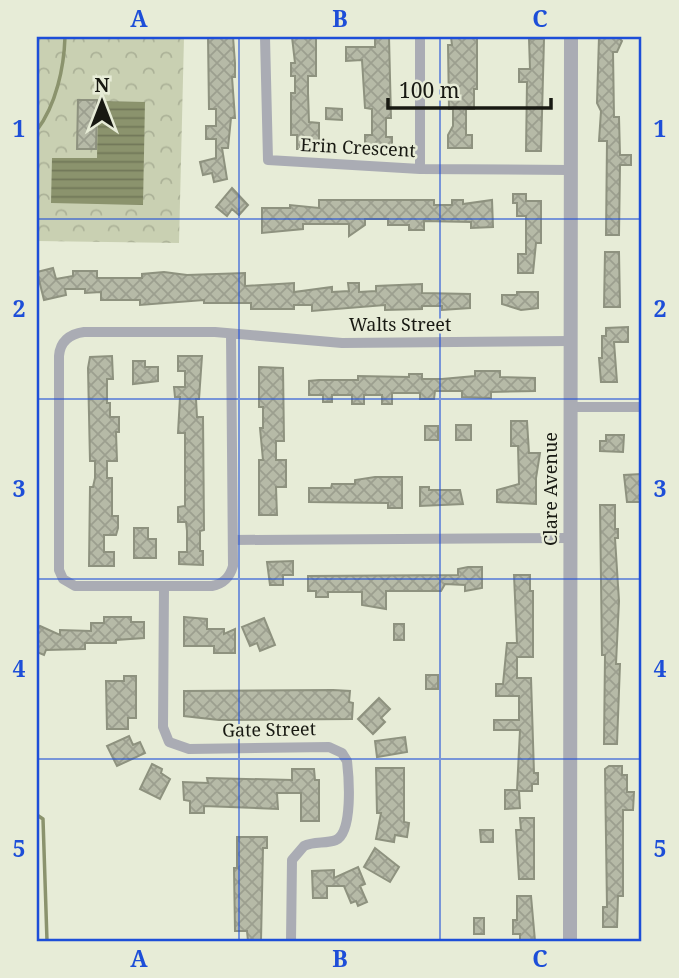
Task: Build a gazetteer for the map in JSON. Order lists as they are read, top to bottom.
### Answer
{
  "streets": {
    "street": [
      "Erin Crescent",
      "Walts Street",
      "Clare Avenue",
      "Gate Street"
    ]
  },
  "crossings": [
    ["Erin Crescent", "Clare Avenue"],
    ["Walts Street", "Clare Avenue"],
    ["Walts Street", "Gate Street"]
  ],
  "scale_bar": "100 m",
  "north": "top",
  "grid": {
    "columns": ["A", "B", "C"],
    "rows": [
      "1",
      "2",
      "3",
      "4",
      "5"
    ]
  }
}
